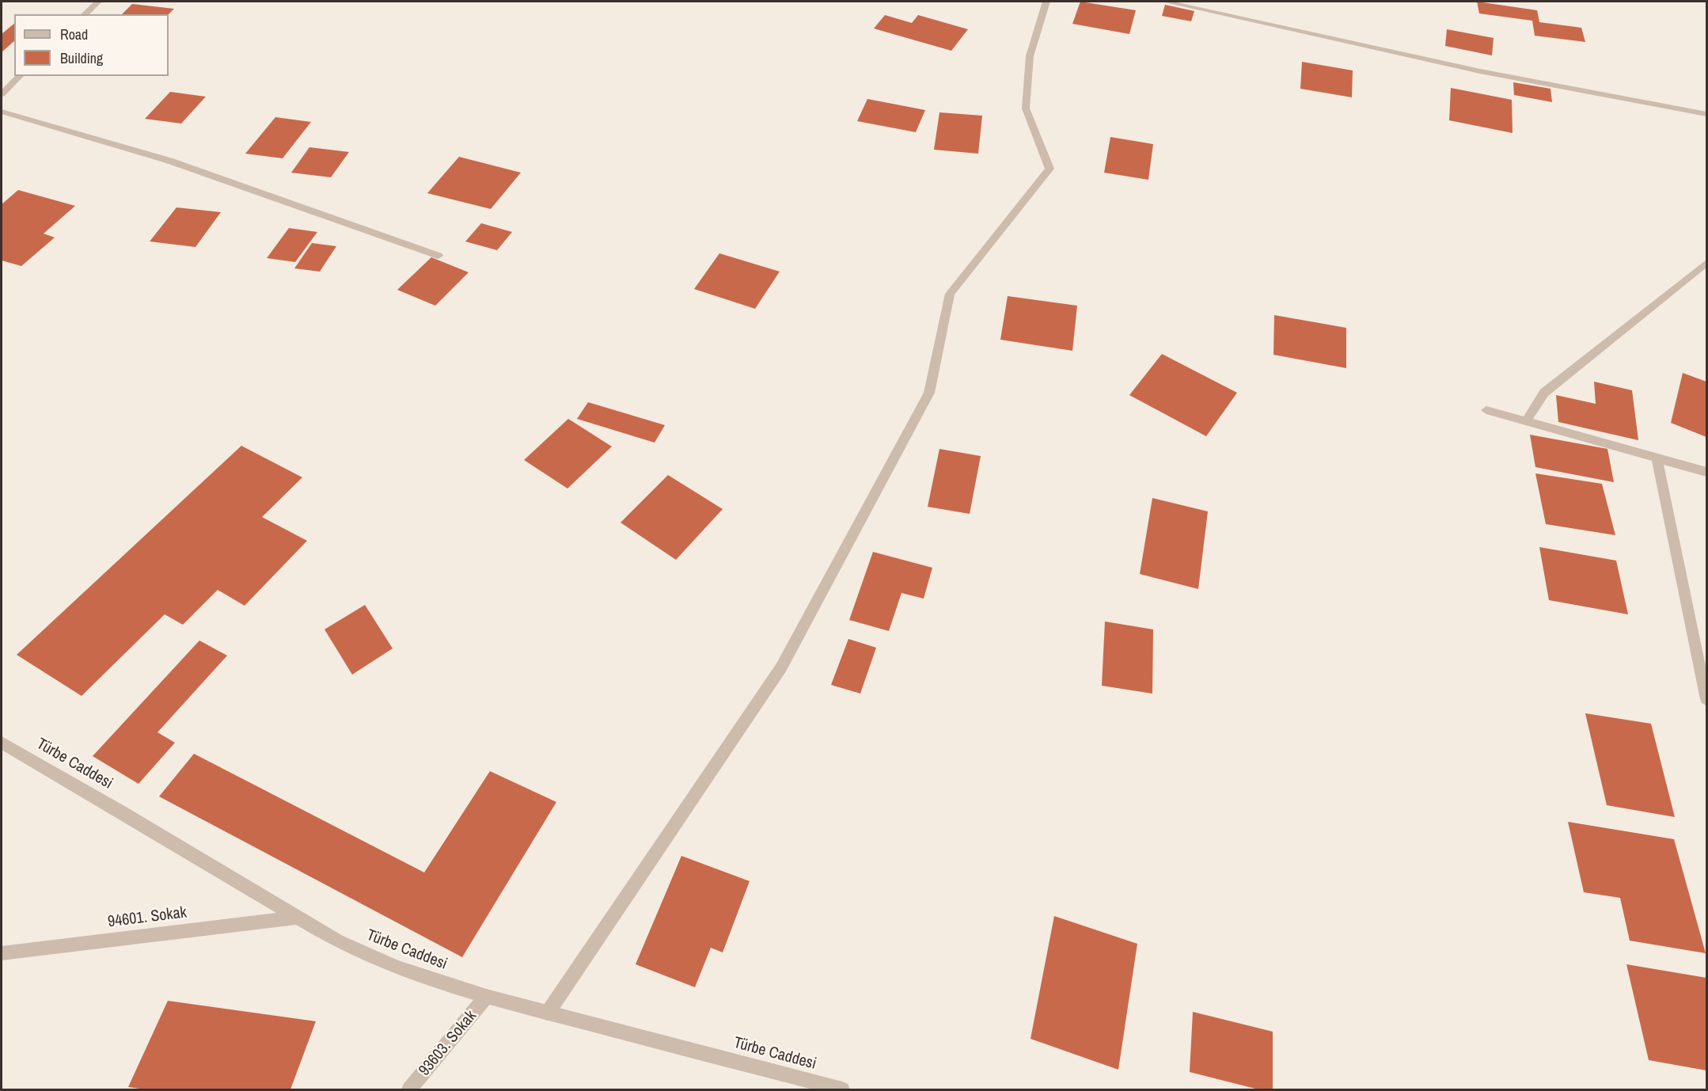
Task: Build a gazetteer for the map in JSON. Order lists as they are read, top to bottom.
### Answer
{
  "streets": {
    "street": ["Türbe Caddesi", "94601. Sokak", "93603. Sokak"]
  },
  "crossings": [
    ["Türbe Caddesi", "94601. Sokak"],
    ["Türbe Caddesi", "93603. Sokak"]
  ],
  "legend": ["Road", "Building"]
}
